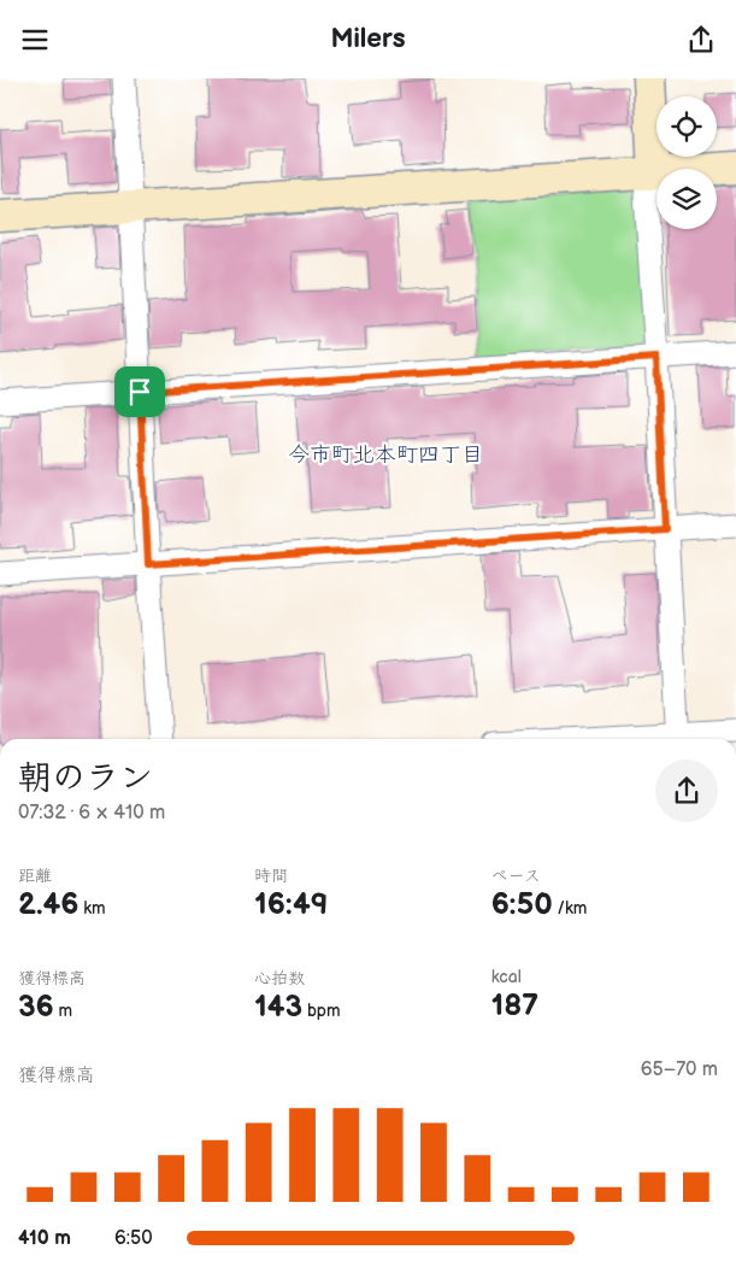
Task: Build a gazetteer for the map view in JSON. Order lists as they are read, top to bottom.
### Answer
{
  "districts": ["今市町北本町四丁目"],
  "page": {
    "header": "Milers",
    "heading": ["朝のラン", "07:32 · 6 × 410 m"],
    "stats": [
      ["距離", "2.46 km"],
      ["時間", "16:49"],
      ["ペース", "6:50 /km"],
      ["獲得標高", "36 m"],
      ["心拍数", "143 bpm"],
      ["kcal", "187"]
    ],
    "chart": ["獲得標高", "65–70 m"],
    "list": [
      {
        "name": "410 m",
        "note": "6:50"
      }
    ]
  }
}
